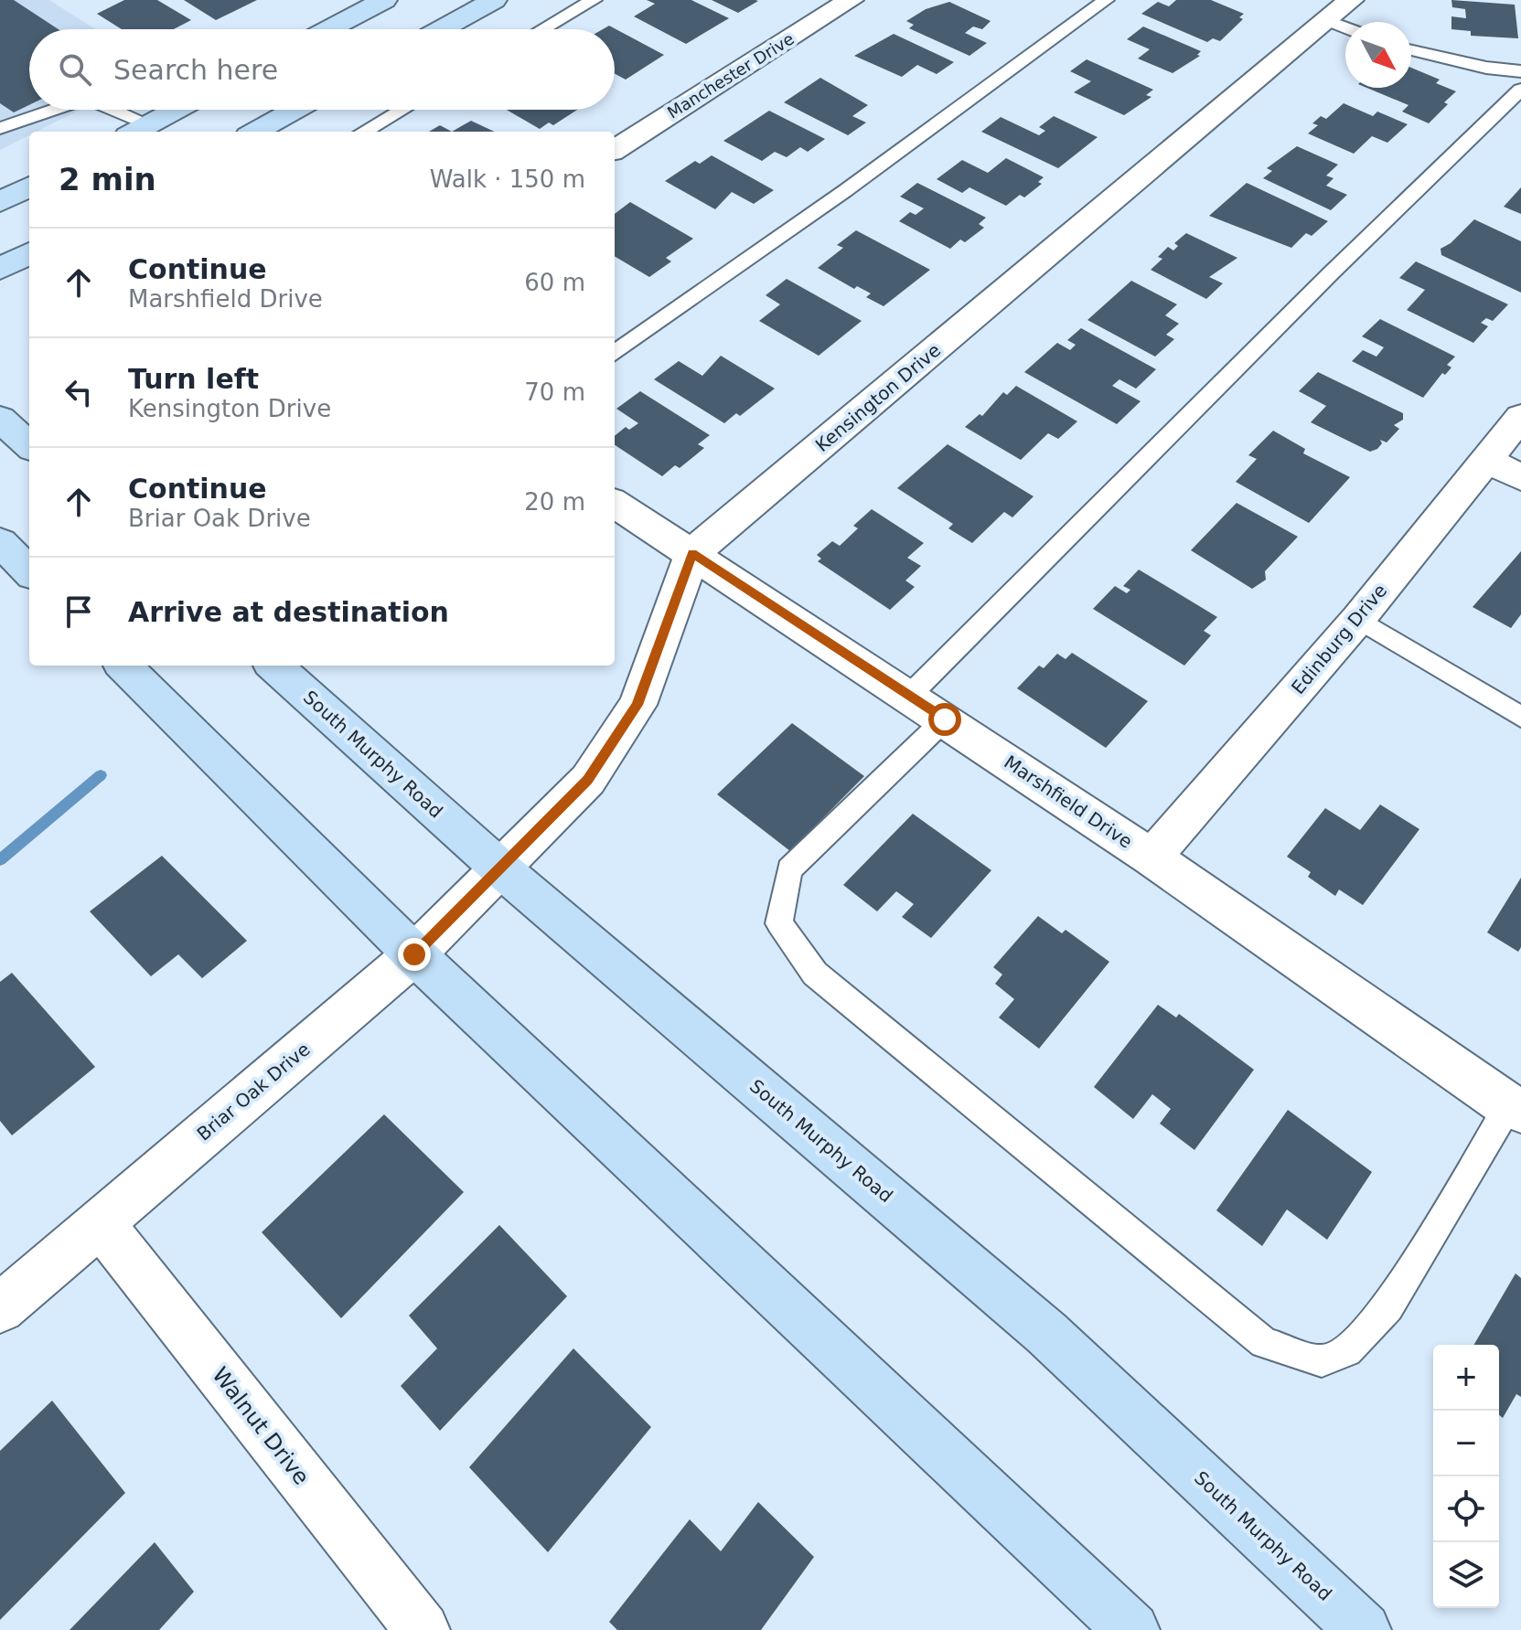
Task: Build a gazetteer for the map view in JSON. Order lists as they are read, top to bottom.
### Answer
{
  "streets": {
    "main road": ["South Murphy Road"],
    "street": [
      "Manchester Drive",
      "Kensington Drive",
      "Edinburg Drive",
      "Marshfield Drive",
      "Briar Oak Drive",
      "Walnut Drive"
    ]
  },
  "crossings": [
    ["Kensington Drive", "Marshfield Drive"],
    ["Edinburg Drive", "Marshfield Drive"],
    ["South Murphy Road", "Briar Oak Drive"],
    ["Briar Oak Drive", "Walnut Drive"]
  ],
  "north": "bottom right",
  "page": {
    "search": "Search here",
    "heading": ["2 min", "Walk · 150 m"],
    "list": [
      ["Continue", "Marshfield Drive", "60 m"],
      ["Turn left", "Kensington Drive", "70 m"],
      ["Continue", "Briar Oak Drive", "20 m"],
      "Arrive at destination"
    ],
    "map_buttons": ["+", "−"]
  }
}
